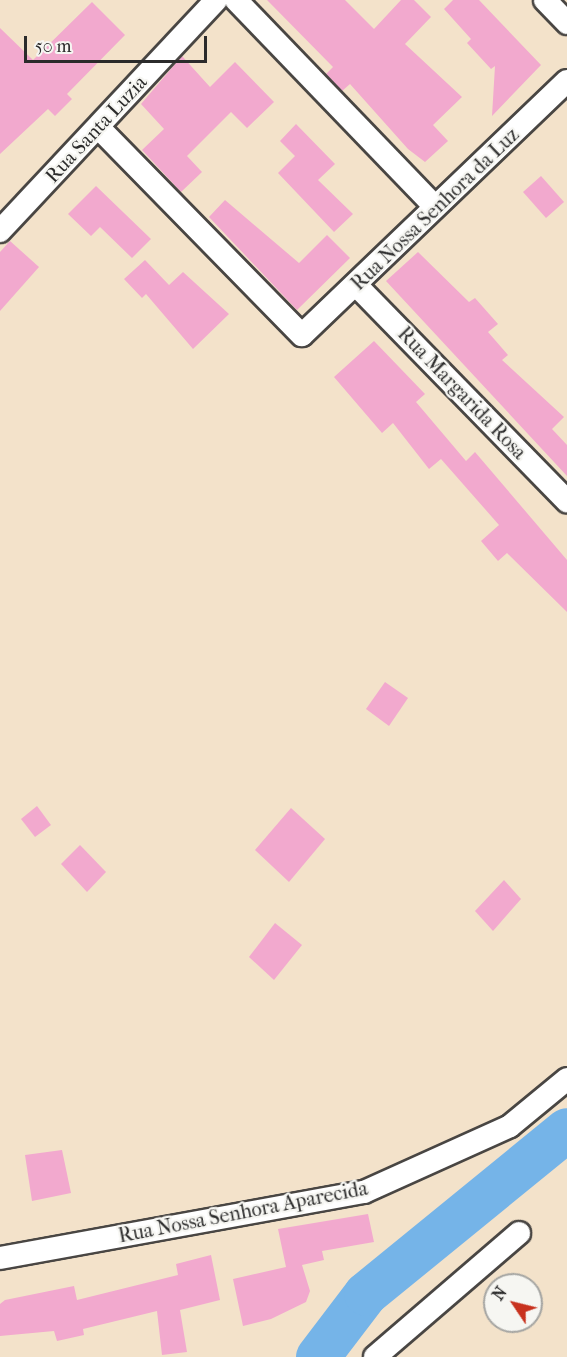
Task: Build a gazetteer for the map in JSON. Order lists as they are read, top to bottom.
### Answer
{
  "streets": {
    "street": [
      "Rua Santa Luzia",
      "Rua Nossa Senhora da Luz",
      "Rua Margarida Rosa",
      "Rua Nossa Senhora Aparecida"
    ]
  },
  "crossings": [
    ["Rua Santa Luzia", "Rua Nossa Senhora da Luz"],
    ["Rua Nossa Senhora da Luz", "Rua Margarida Rosa"]
  ],
  "scale_bar": "50 m",
  "north": "top left"
}
